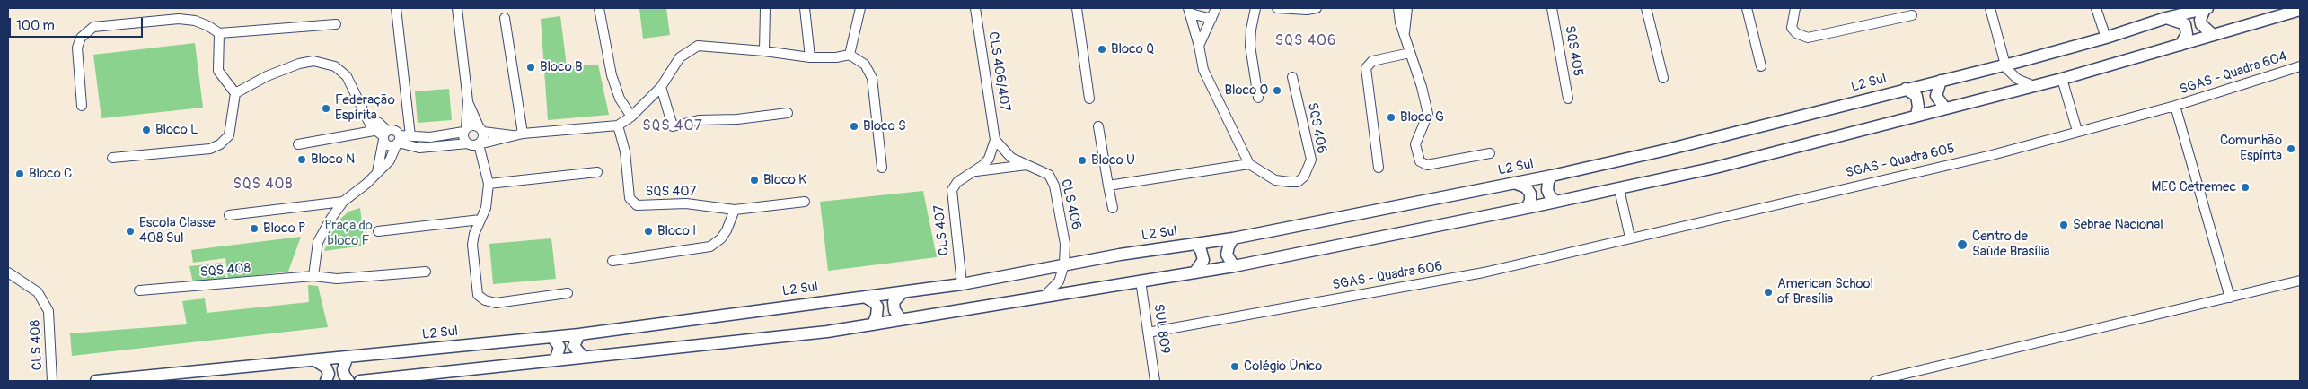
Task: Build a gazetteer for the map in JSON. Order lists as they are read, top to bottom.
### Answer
{
  "streets": {
    "main road": ["L2 Sul"],
    "street": [
      "SQS 405",
      "CLS 406/407",
      "SGAS - Quadra 604",
      "SQS 406",
      "SGAS - Quadra 605",
      "SQS 407",
      "CLS 406",
      "CLS 407",
      "SQS 408",
      "SGAS - Quadra 606",
      "SUL 809",
      "CLS 408"
    ]
  },
  "crossings": [
    ["CLS 406/407", "CLS 406"],
    ["CLS 406/407", "CLS 407"],
    ["SGAS - Quadra 604", "SGAS - Quadra 605"],
    ["L2 Sul", "CLS 406"],
    ["L2 Sul", "CLS 407"],
    ["SGAS - Quadra 605", "SGAS - Quadra 606"],
    ["CLS 406", "CLS 407"],
    ["SGAS - Quadra 606", "SUL 809"]
  ],
  "districts": ["SQS 406", "SQS 407", "SQS 408"],
  "parks": ["Praça do bloco F"],
  "places": [
    "Bloco Q",
    "Bloco B",
    "Bloco O",
    "Federação Espírita",
    "Bloco G",
    "Bloco S",
    "Bloco L",
    "Comunhão Espírita",
    "Bloco N",
    "Bloco U",
    "Bloco C",
    "Bloco K",
    "MEC Cetremec",
    "Sebrae Nacional",
    "Bloco P",
    "Escola Classe 408 Sul",
    "Bloco I",
    "Centro de Saúde Brasília",
    "American School of Brasília",
    "Colégio Único"
  ],
  "scale_bar": "100 m"
}
